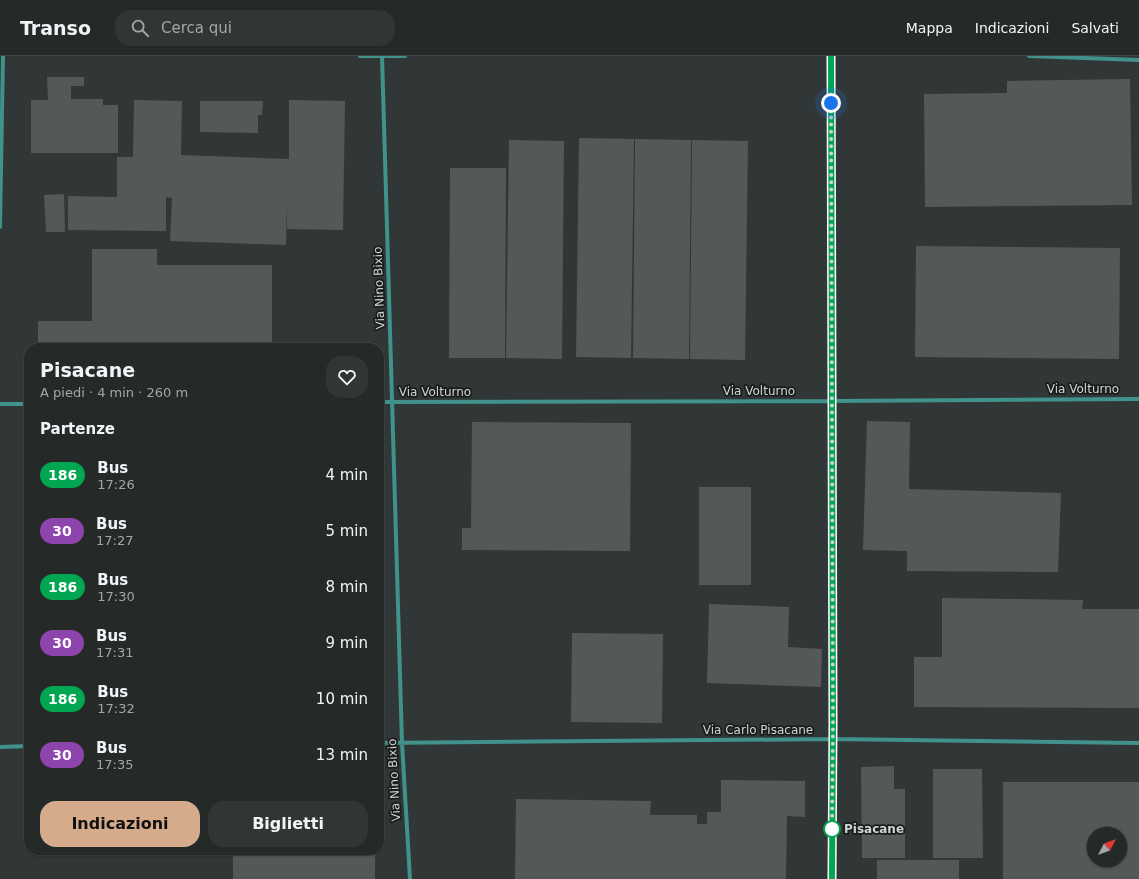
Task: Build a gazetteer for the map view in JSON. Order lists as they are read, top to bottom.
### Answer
{
  "streets": {
    "street": ["Via Nino Bixio", "Via Volturno", "Via Carlo Pisacane"]
  },
  "crossings": [
    ["Via Nino Bixio", "Via Volturno"],
    ["Via Nino Bixio", "Via Carlo Pisacane"]
  ],
  "places": ["Pisacane"],
  "lines": ["bus line 186"],
  "north": "top right",
  "page": {
    "header": "Transo",
    "search": "Cerca qui",
    "nav": ["Mappa", "Indicazioni", "Salvati"],
    "heading": [
      ["Pisacane", "A piedi · 4 min · 260 m"],
      "Partenze"
    ],
    "list": [
      {
        "mark": "186",
        "name": "Bus",
        "note": "17:26",
        "value": "4 min"
      },
      {
        "mark": "30",
        "name": "Bus",
        "note": "17:27",
        "value": "5 min"
      },
      {
        "mark": "186",
        "name": "Bus",
        "note": "17:30",
        "value": "8 min"
      },
      {
        "mark": "30",
        "name": "Bus",
        "note": "17:31",
        "value": "9 min"
      },
      {
        "mark": "186",
        "name": "Bus",
        "note": "17:32",
        "value": "10 min"
      },
      {
        "mark": "30",
        "name": "Bus",
        "note": "17:35",
        "value": "13 min"
      }
    ],
    "buttons": ["Indicazioni", "Biglietti"]
  }
}
